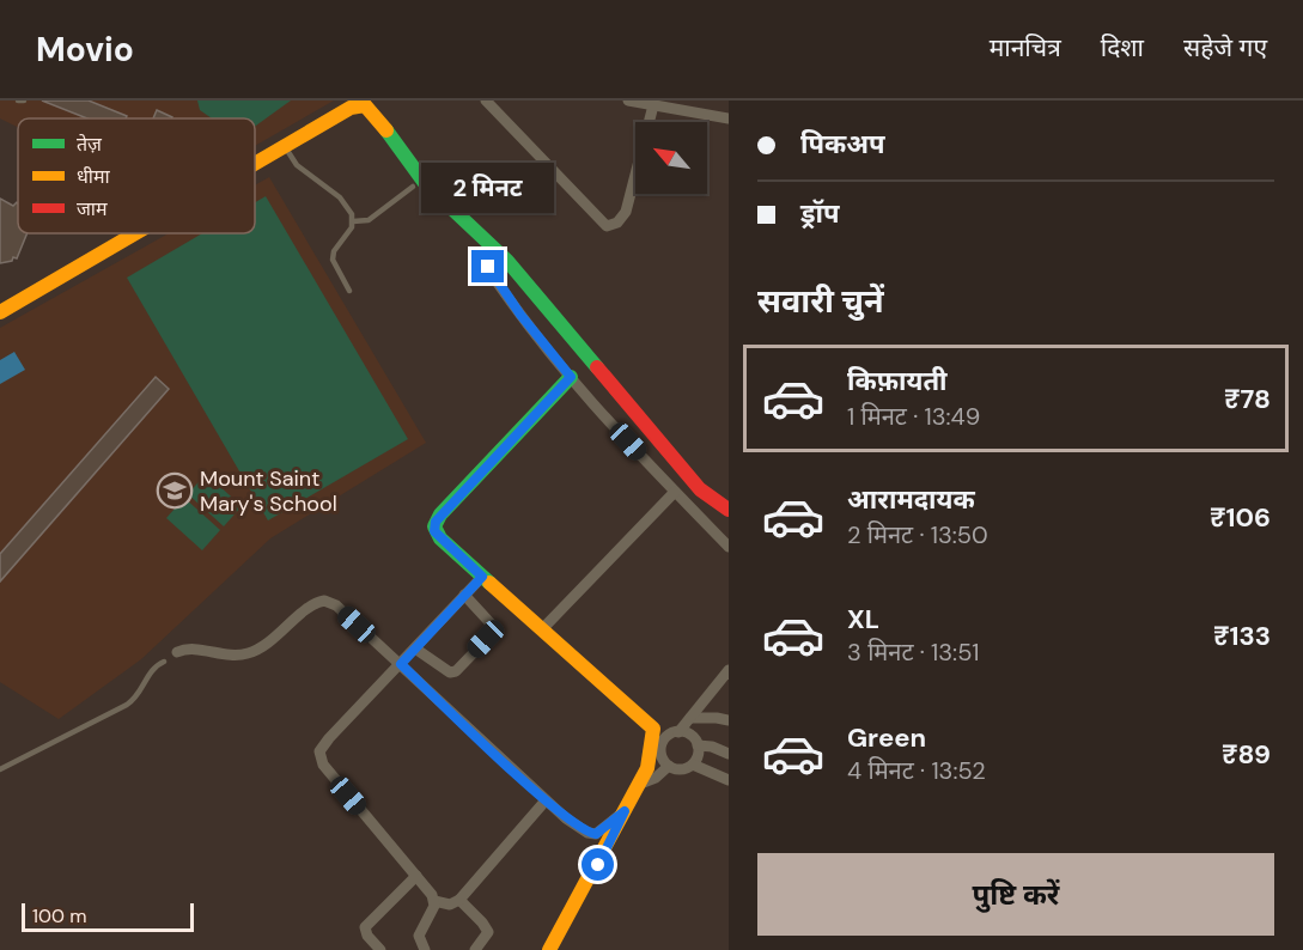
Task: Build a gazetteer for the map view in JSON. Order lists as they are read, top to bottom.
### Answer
{
  "places": {
    "school or university": ["Mount Saint Mary's School"]
  },
  "legend": ["तेज़", "धीमा", "जाम"],
  "scale_bar": "100 m",
  "north": "top left",
  "page": {
    "header": "Movio",
    "nav": ["मानचित्र", "दिशा", "सहेजे गए"],
    "banner": ["पिकअप", "ड्रॉप"],
    "bubble": "2 मिनट",
    "heading": "सवारी चुनें",
    "list": [
      {
        "name": "किफ़ायती",
        "note": "1 मिनट · 13:49",
        "value": "₹78"
      },
      {
        "name": "आरामदायक",
        "note": "2 मिनट · 13:50",
        "value": "₹106"
      },
      {
        "name": "XL",
        "note": "3 मिनट · 13:51",
        "value": "₹133"
      },
      {
        "name": "Green",
        "note": "4 मिनट · 13:52",
        "value": "₹89"
      }
    ],
    "buttons": "पुष्टि करें",
    "scale": "100 m"
  }
}
